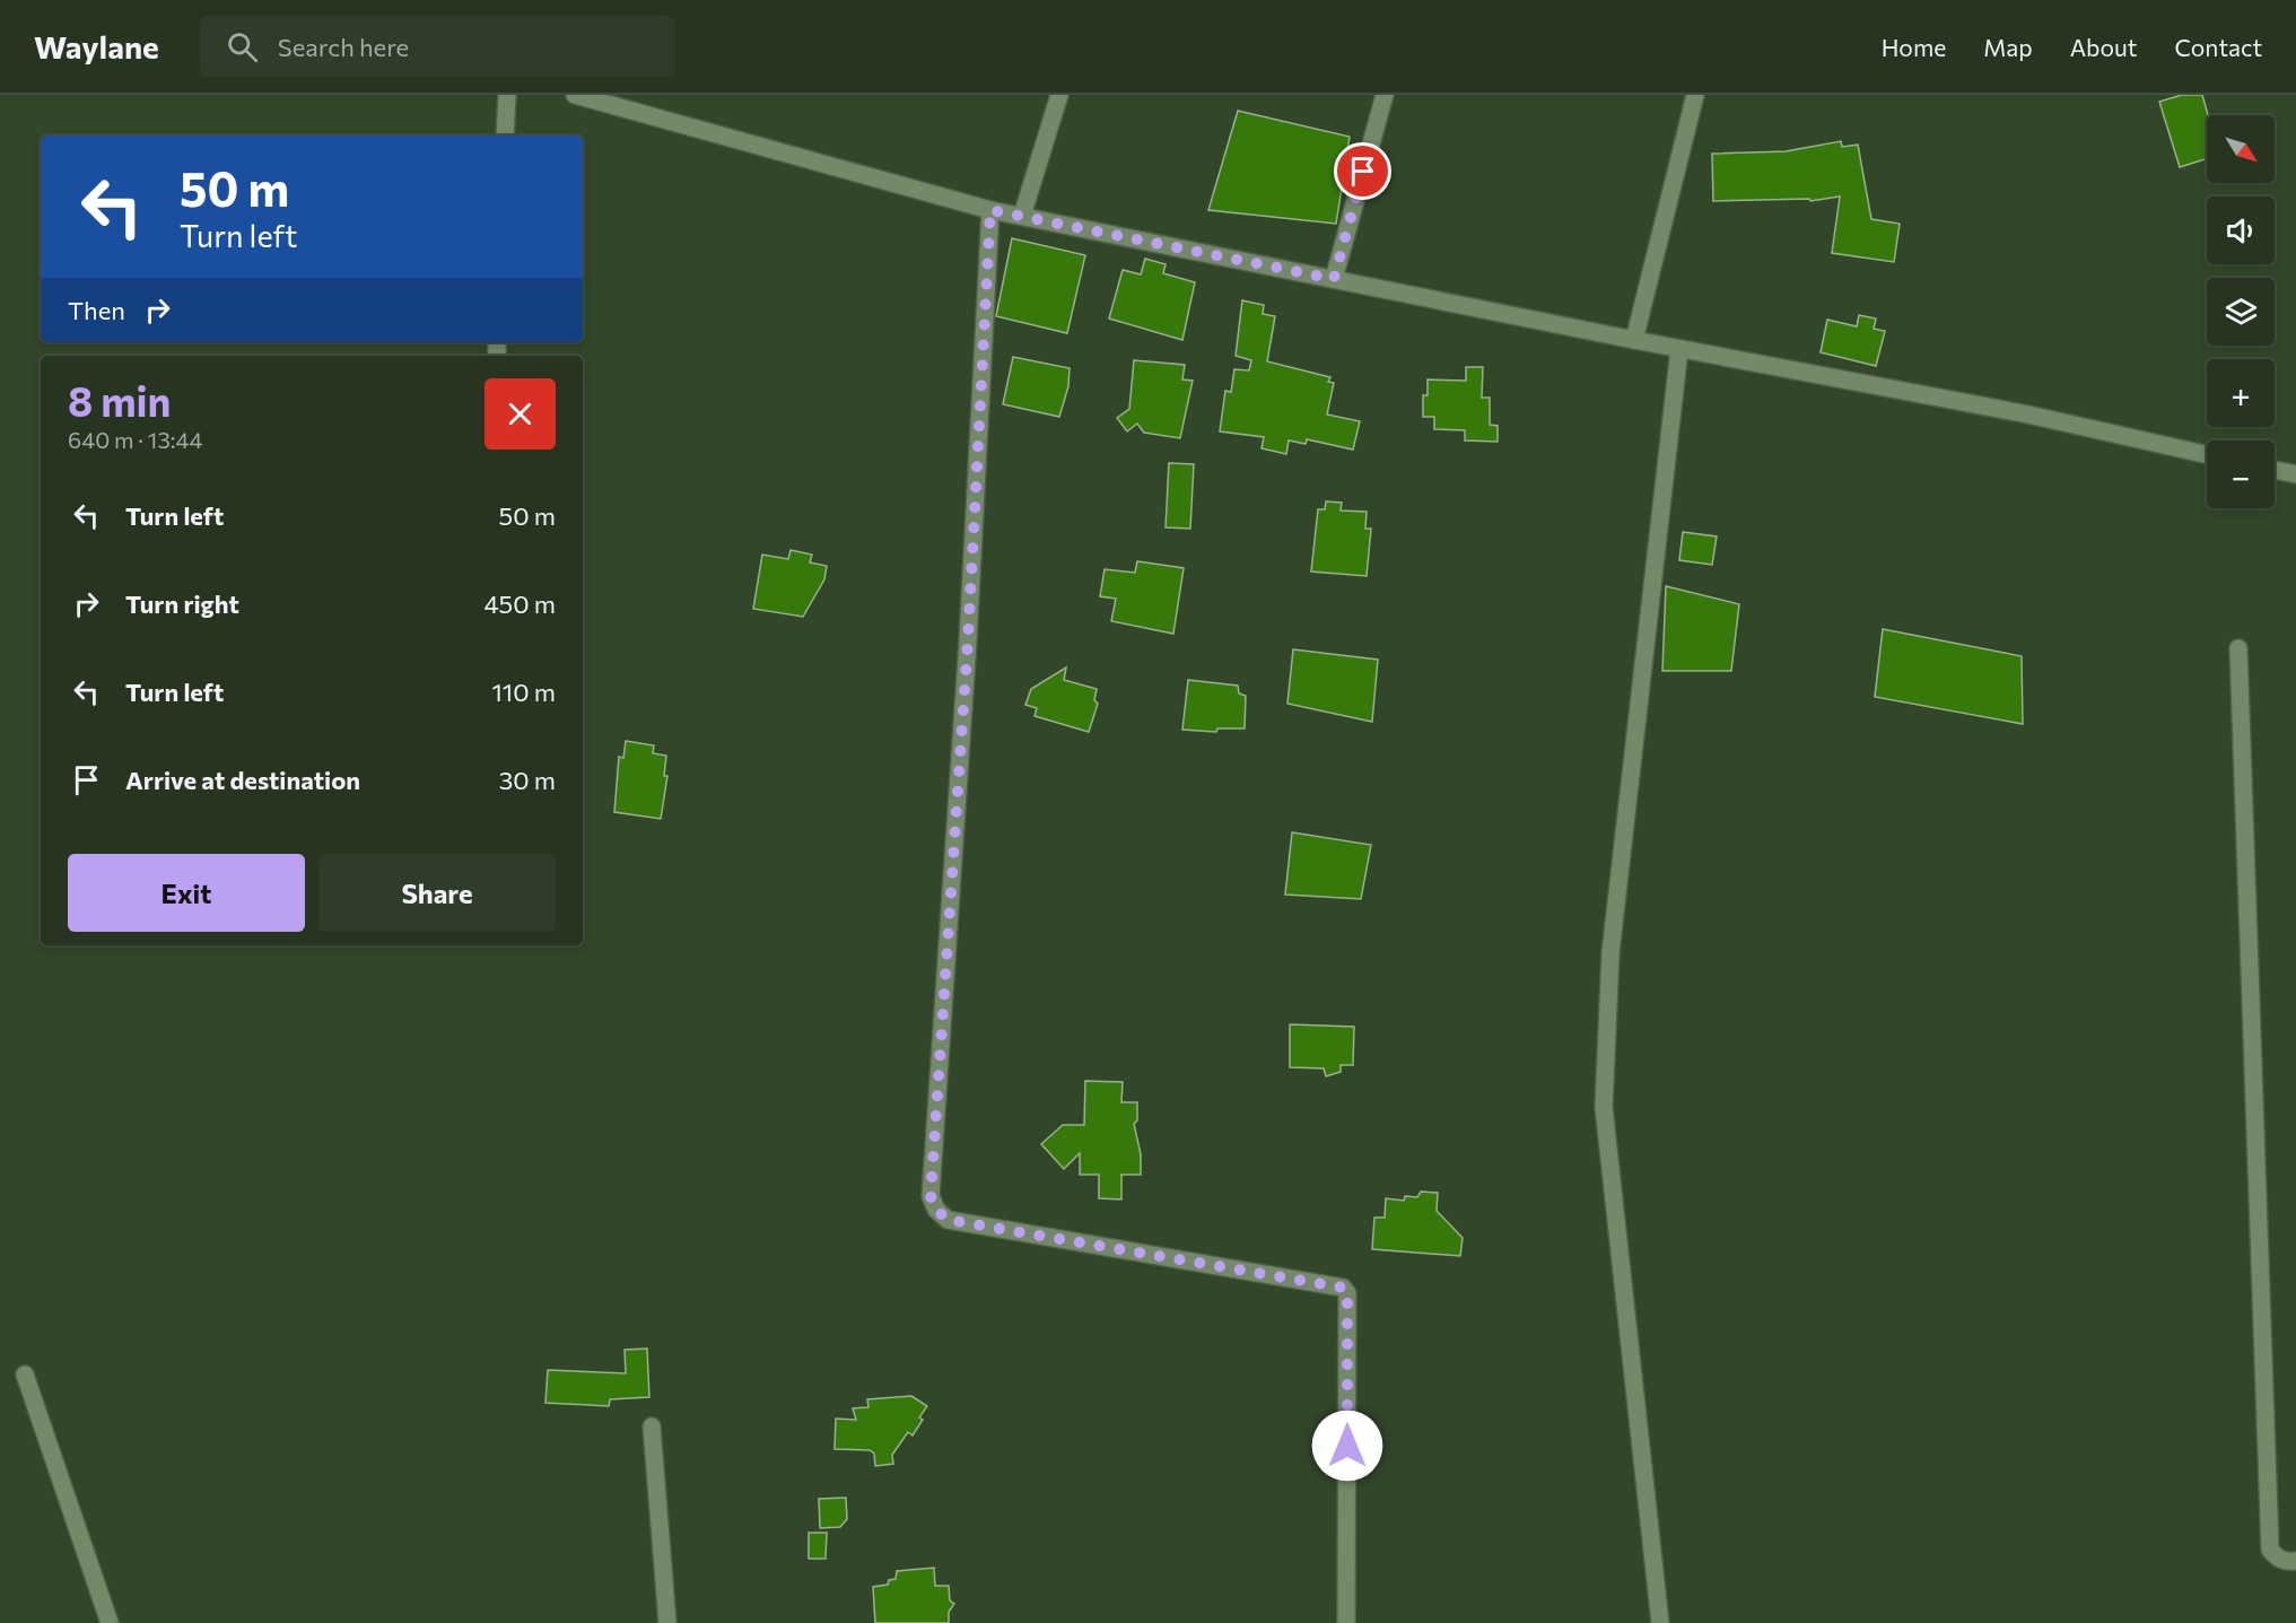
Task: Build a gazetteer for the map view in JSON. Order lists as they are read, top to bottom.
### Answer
{
  "north": "bottom right",
  "page": {
    "header": "Waylane",
    "search": "Search here",
    "nav": [
      "Home",
      "Map",
      "About",
      "Contact"
    ],
    "map_buttons": ["+", "−"],
    "turn": ["50 m", "Turn left"],
    "then": "Then",
    "heading": ["8 min", "640 m · 13:44"],
    "list": [
      {
        "name": "Turn left",
        "value": "50 m"
      },
      {
        "name": "Turn right",
        "value": "450 m"
      },
      {
        "name": "Turn left",
        "value": "110 m"
      },
      {
        "name": "Arrive at destination",
        "value": "30 m"
      }
    ],
    "buttons": ["Exit", "Share"]
  }
}
